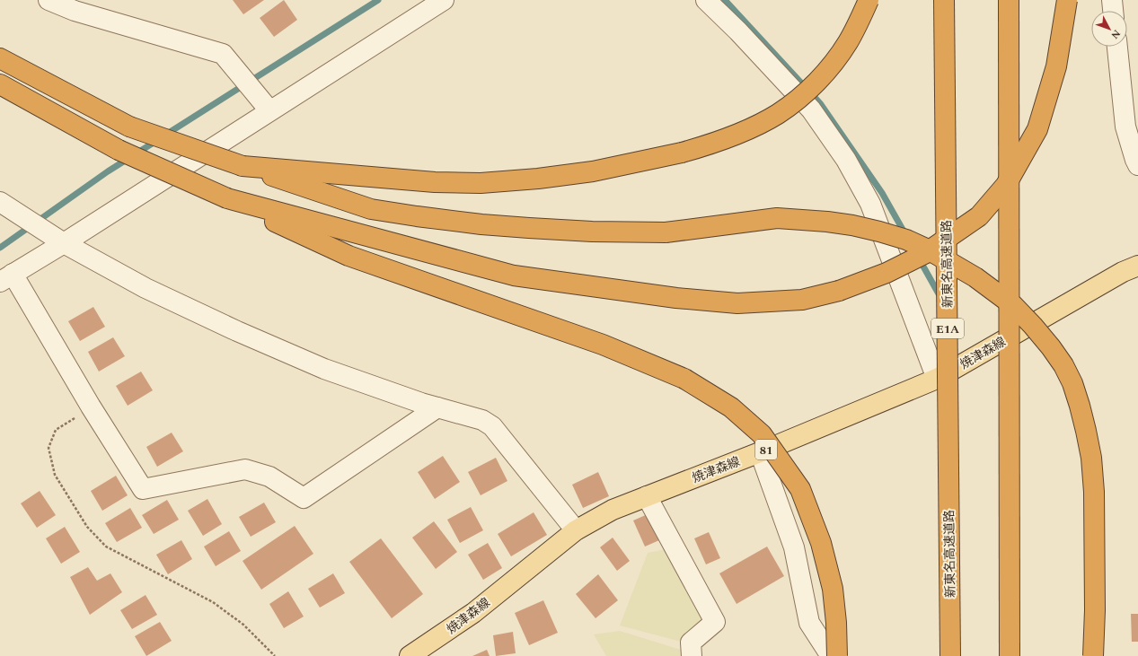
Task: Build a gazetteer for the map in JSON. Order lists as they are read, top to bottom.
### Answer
{
  "streets": {
    "highway": ["新東名高速道路", "E1A"],
    "main road": ["焼津森線", "81"]
  },
  "north": "bottom right"
}
